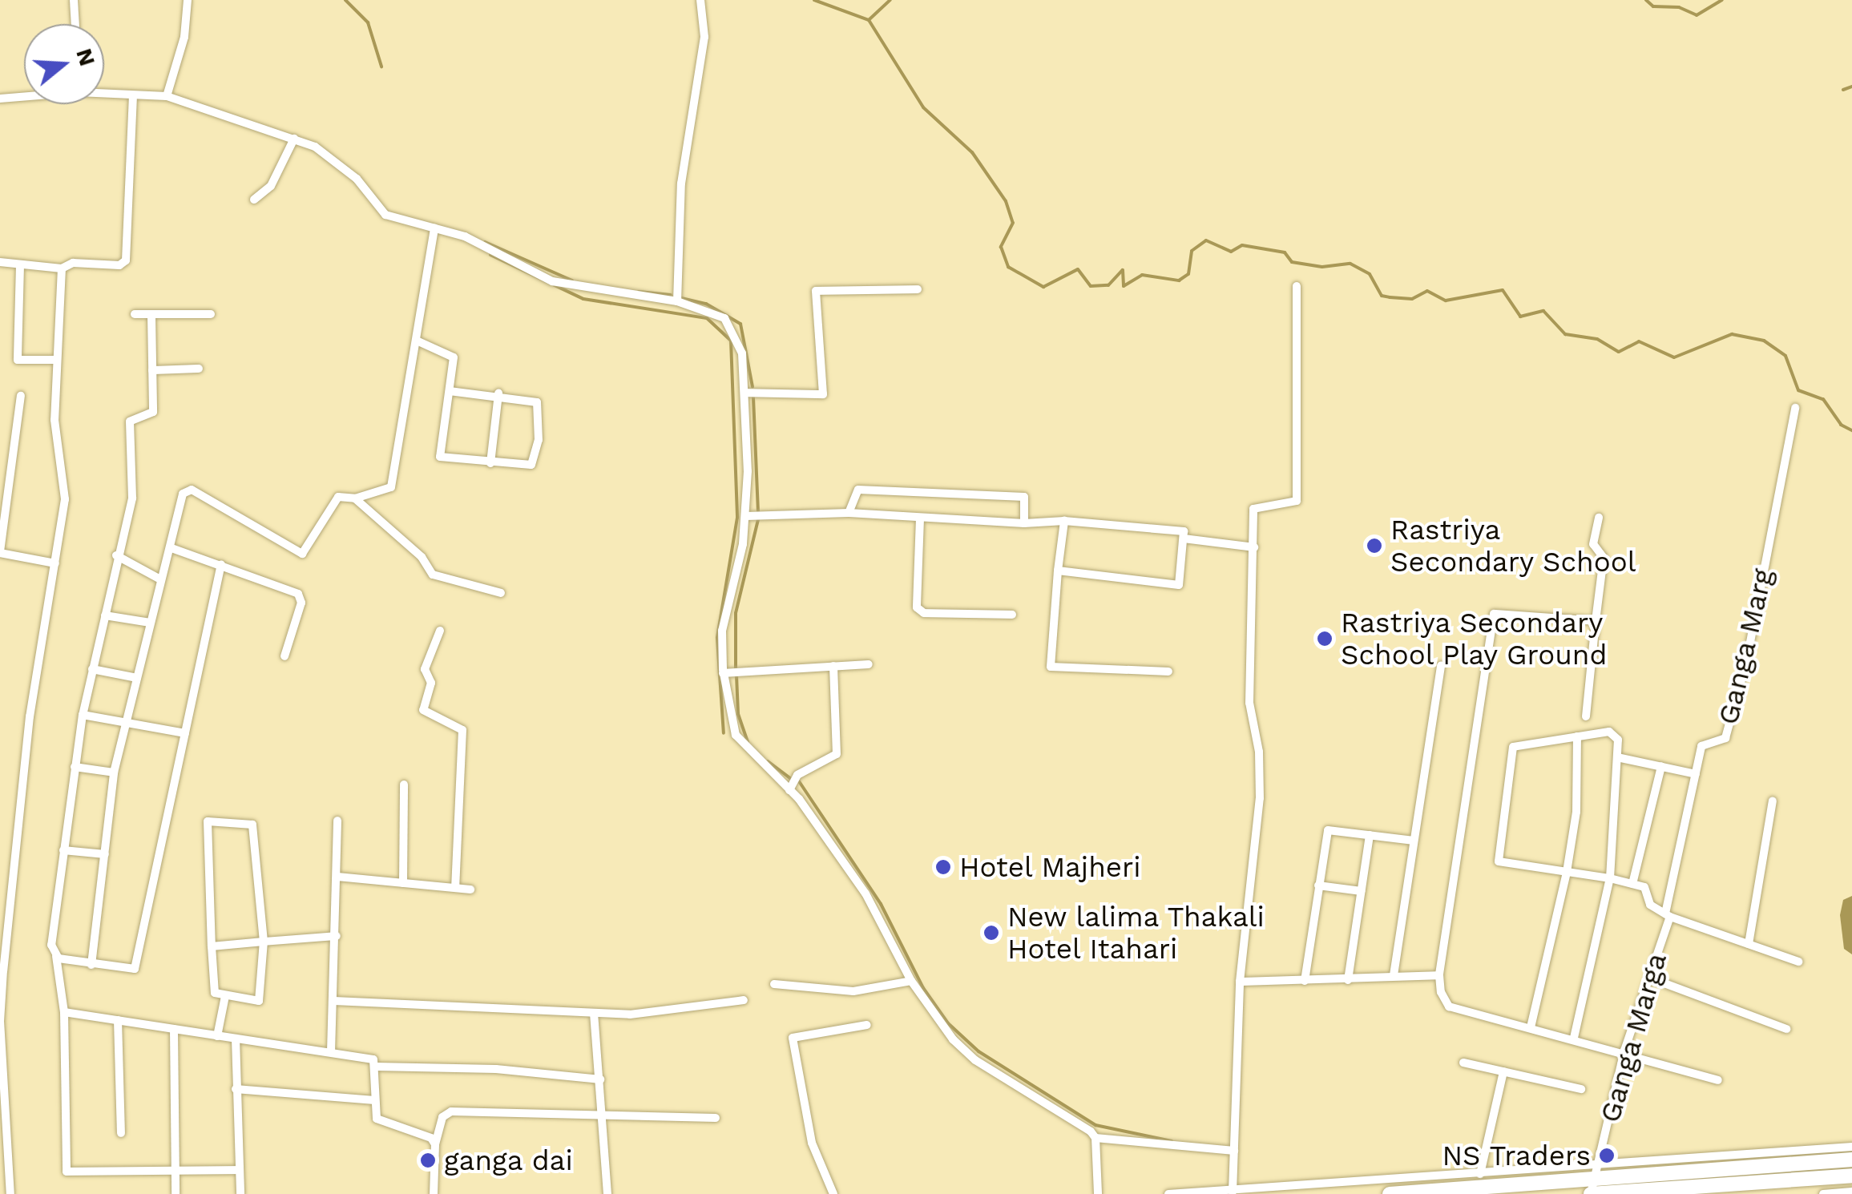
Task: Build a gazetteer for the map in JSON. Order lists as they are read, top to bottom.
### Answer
{
  "streets": {
    "street": ["Ganga Marg", "Ganga Marga"]
  },
  "crossings": [
    ["Ganga Marg", "Ganga Marga"]
  ],
  "places": [
    "Rastriya Secondary School",
    "Rastriya Secondary School Play Ground",
    "Hotel Majheri",
    "New lalima Thakali Hotel Itahari",
    "NS Traders",
    "ganga dai"
  ],
  "north": "right"
}
